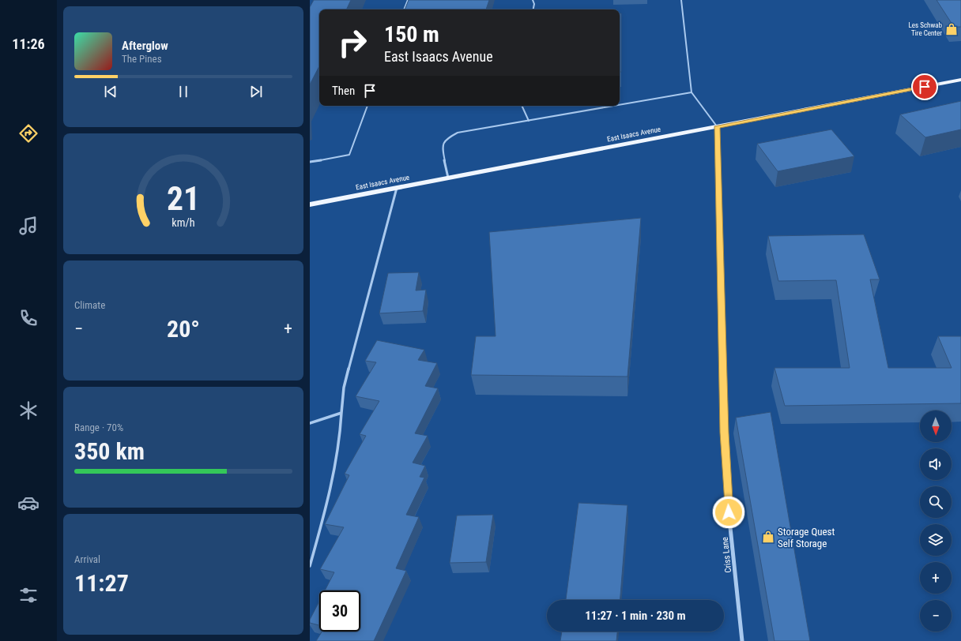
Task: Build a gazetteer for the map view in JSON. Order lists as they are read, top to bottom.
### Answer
{
  "streets": {
    "main road": ["East Isaacs Avenue"],
    "street": ["Criss Lane"]
  },
  "crossings": [
    ["East Isaacs Avenue", "Criss Lane"]
  ],
  "places": {
    "shop": ["Les Schwab Tire Center", "Storage Quest Self Storage"]
  },
  "north": "bottom",
  "page": {
    "tabs": "11:26",
    "turn": ["150 m", "East Isaacs Avenue"],
    "song": ["Afterglow", "The Pines"],
    "then": "Then",
    "tile": [
      "Climate",
      ["Range · 70%", "350 km"],
      ["Arrival", "11:27"]
    ],
    "heat": ["−", "20°", "+"],
    "map_buttons": ["+", "−"],
    "limit": "30",
    "trip": "11:27 · 1 min · 230 m",
    "gauge": ["21", "km/h"]
  }
}
